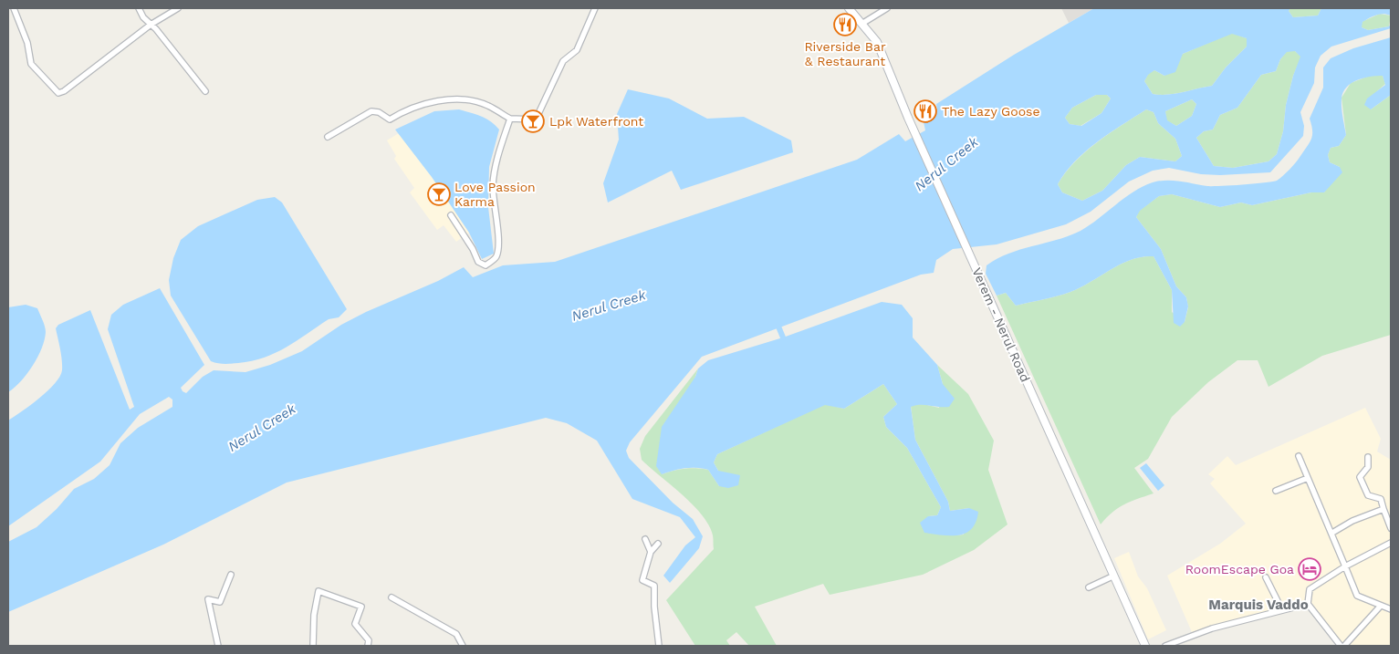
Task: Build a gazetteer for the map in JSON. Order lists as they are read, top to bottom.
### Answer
{
  "streets": {
    "main road": ["Verem - Nerul Road"]
  },
  "districts": ["Marquis Vaddo"],
  "water": ["Nerul Creek"],
  "places": {
    "restaurant": ["Riverside Bar & Restaurant", "The Lazy Goose"],
    "bar": ["Lpk Waterfront", "Love Passion Karma"],
    "hotel": ["RoomEscape Goa"]
  }
}
